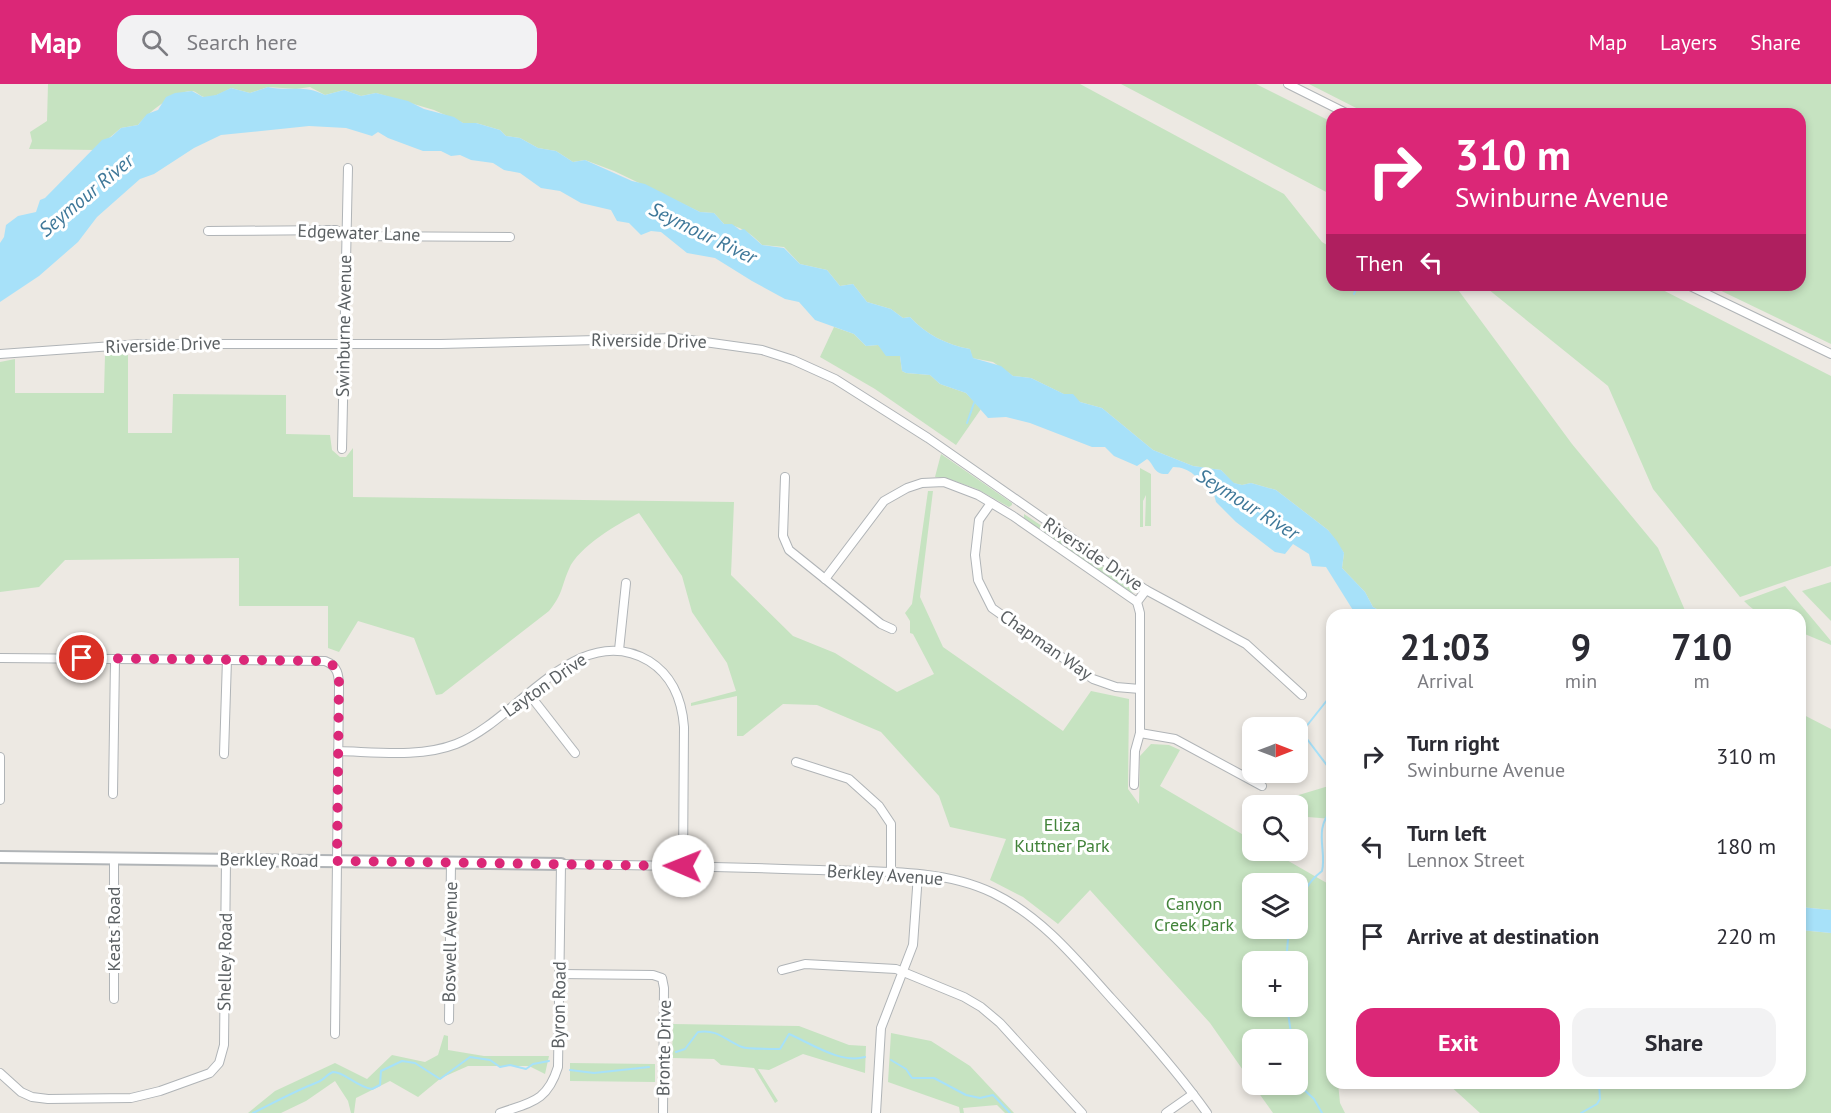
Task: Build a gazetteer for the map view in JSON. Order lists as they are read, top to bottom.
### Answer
{
  "streets": {
    "street": [
      "Edgewater Lane",
      "Swinburne Avenue",
      "Riverside Drive",
      "Chapman Way",
      "Layton Drive",
      "Berkley Road",
      "Berkley Avenue",
      "Keats Road",
      "Boswell Avenue",
      "Shelley Road",
      "Byron Road",
      "Bronte Drive"
    ]
  },
  "crossings": [
    ["Edgewater Lane", "Swinburne Avenue"],
    ["Swinburne Avenue", "Riverside Drive"],
    ["Riverside Drive", "Chapman Way"],
    ["Layton Drive", "Berkley Road"],
    ["Layton Drive", "Berkley Avenue"],
    ["Berkley Road", "Berkley Avenue"],
    ["Berkley Road", "Keats Road"],
    ["Berkley Road", "Boswell Avenue"],
    ["Berkley Road", "Shelley Road"],
    ["Berkley Road", "Byron Road"],
    ["Byron Road", "Bronte Drive"]
  ],
  "water": ["Seymour River"],
  "parks": ["Eliza Kuttner Park", "Canyon Creek Park"],
  "north": "right",
  "page": {
    "header": "Map",
    "search": "Search here",
    "nav": ["Map", "Layers", "Share"],
    "turn": ["310 m", "Swinburne Avenue"],
    "then": "Then",
    "eta": [
      "21:03",
      "Arrival",
      "9",
      "min",
      "710",
      "m"
    ],
    "list": [
      {
        "name": "Turn right",
        "note": "Swinburne Avenue",
        "value": "310 m"
      },
      {
        "name": "Turn left",
        "note": "Lennox Street",
        "value": "180 m"
      },
      {
        "name": "Arrive at destination",
        "value": "220 m"
      }
    ],
    "map_buttons": ["+", "−"],
    "buttons": ["Exit", "Share"]
  }
}
